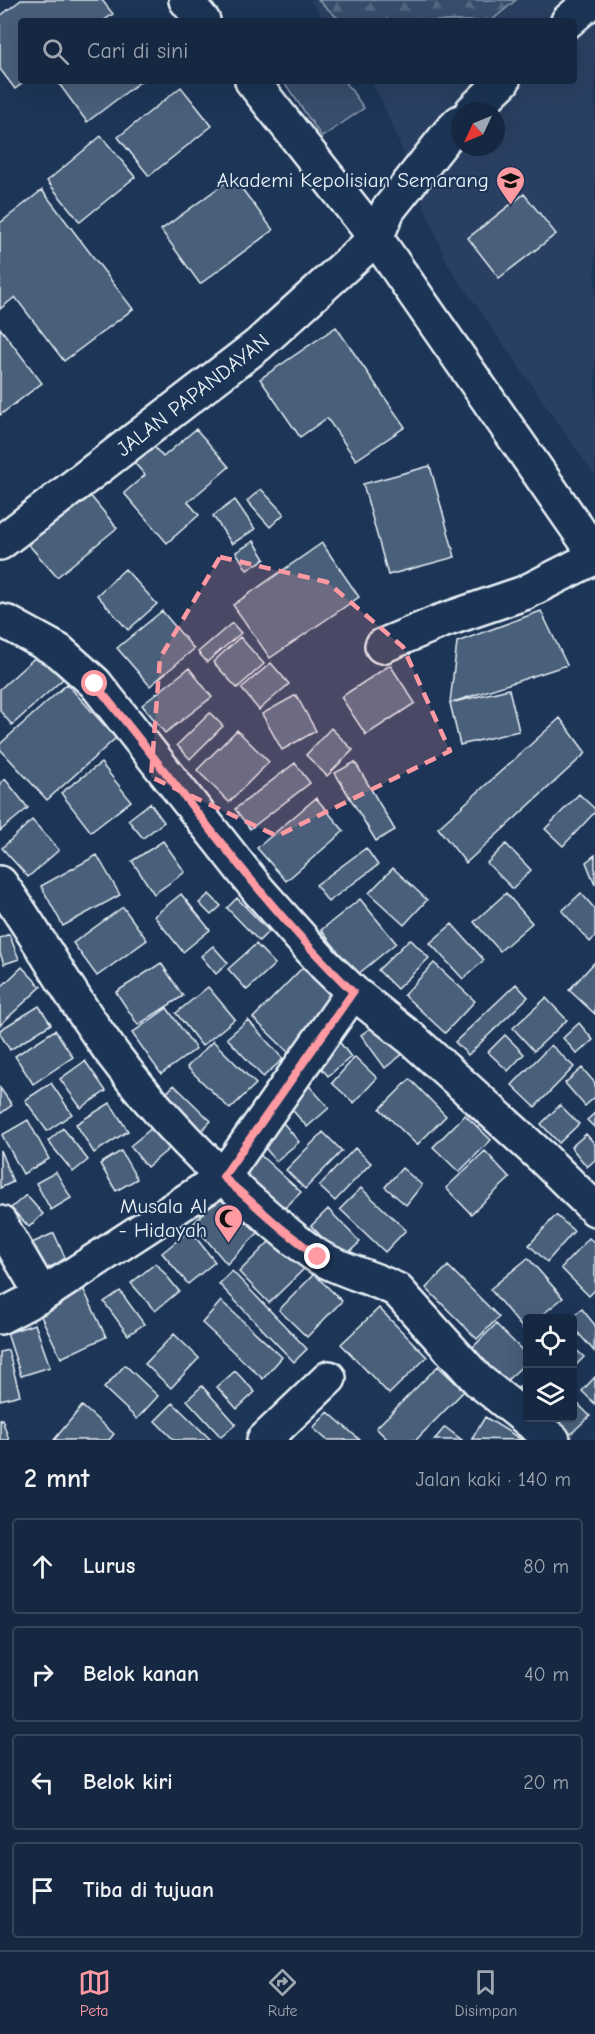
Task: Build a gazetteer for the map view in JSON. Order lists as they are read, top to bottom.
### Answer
{
  "streets": {
    "street": ["JALAN PAPANDAYAN"]
  },
  "places": {
    "school or university": ["Akademi Kepolisian Semarang"],
    "mosque": ["Musala Al - Hidayah"]
  },
  "north": "bottom left",
  "page": {
    "search": "Cari di sini",
    "heading": ["2 mnt", "Jalan kaki · 140 m"],
    "list": [
      ["Lurus", "80 m"],
      ["Belok kanan", "40 m"],
      ["Belok kiri", "20 m"],
      "Tiba di tujuan"
    ],
    "nav": ["Peta", "Rute", "Disimpan"]
  }
}
